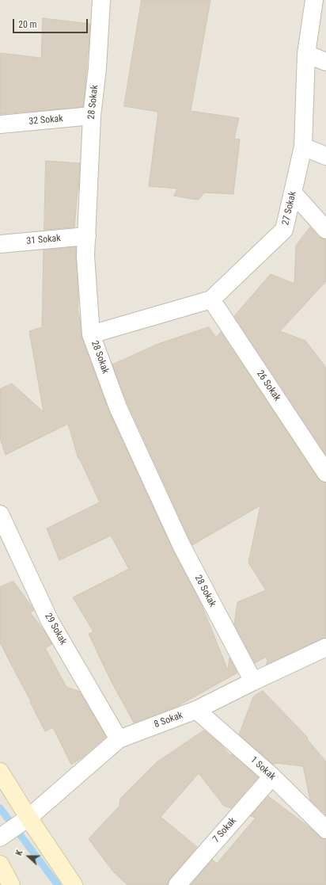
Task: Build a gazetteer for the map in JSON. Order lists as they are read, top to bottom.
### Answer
{
  "streets": {
    "street": [
      "28 Sokak",
      "32 Sokak",
      "27 Sokak",
      "31 Sokak",
      "26 Sokak",
      "29 Sokak",
      "8 Sokak",
      "1 Sokak",
      "7 Sokak"
    ]
  },
  "crossings": [
    ["28 Sokak", "32 Sokak"],
    ["28 Sokak", "27 Sokak"],
    ["28 Sokak", "31 Sokak"],
    ["28 Sokak", "8 Sokak"],
    ["27 Sokak", "26 Sokak"],
    ["29 Sokak", "8 Sokak"],
    ["8 Sokak", "1 Sokak"],
    ["1 Sokak", "7 Sokak"]
  ],
  "scale_bar": "20 m",
  "north": "left"
}
